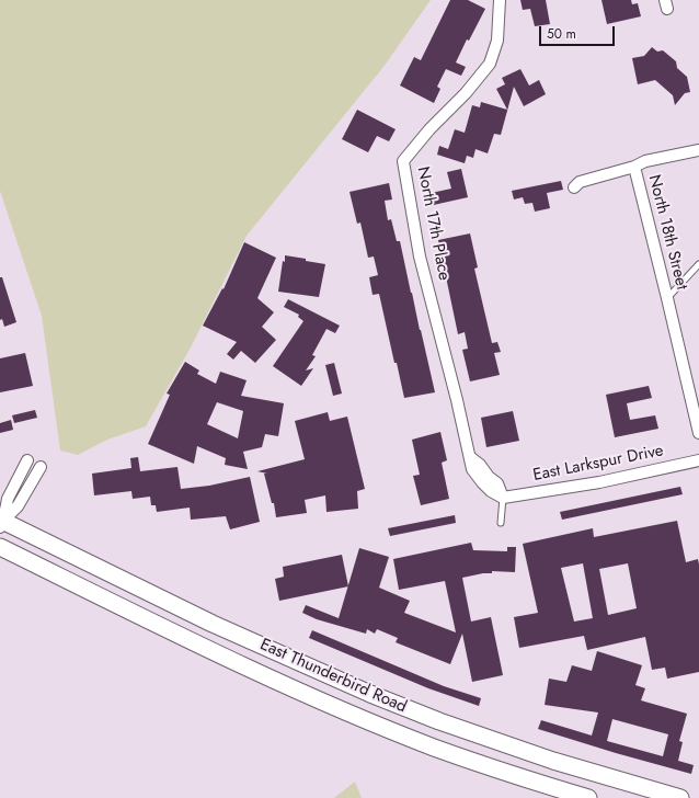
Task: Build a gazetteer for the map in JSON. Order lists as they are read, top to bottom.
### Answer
{
  "streets": {
    "main road": ["East Thunderbird Road"],
    "street": ["North 17th Place", "North 18th Street", "East Larkspur Drive"]
  },
  "crossings": [
    ["North 17th Place", "East Larkspur Drive"]
  ],
  "scale_bar": "50 m"
}
